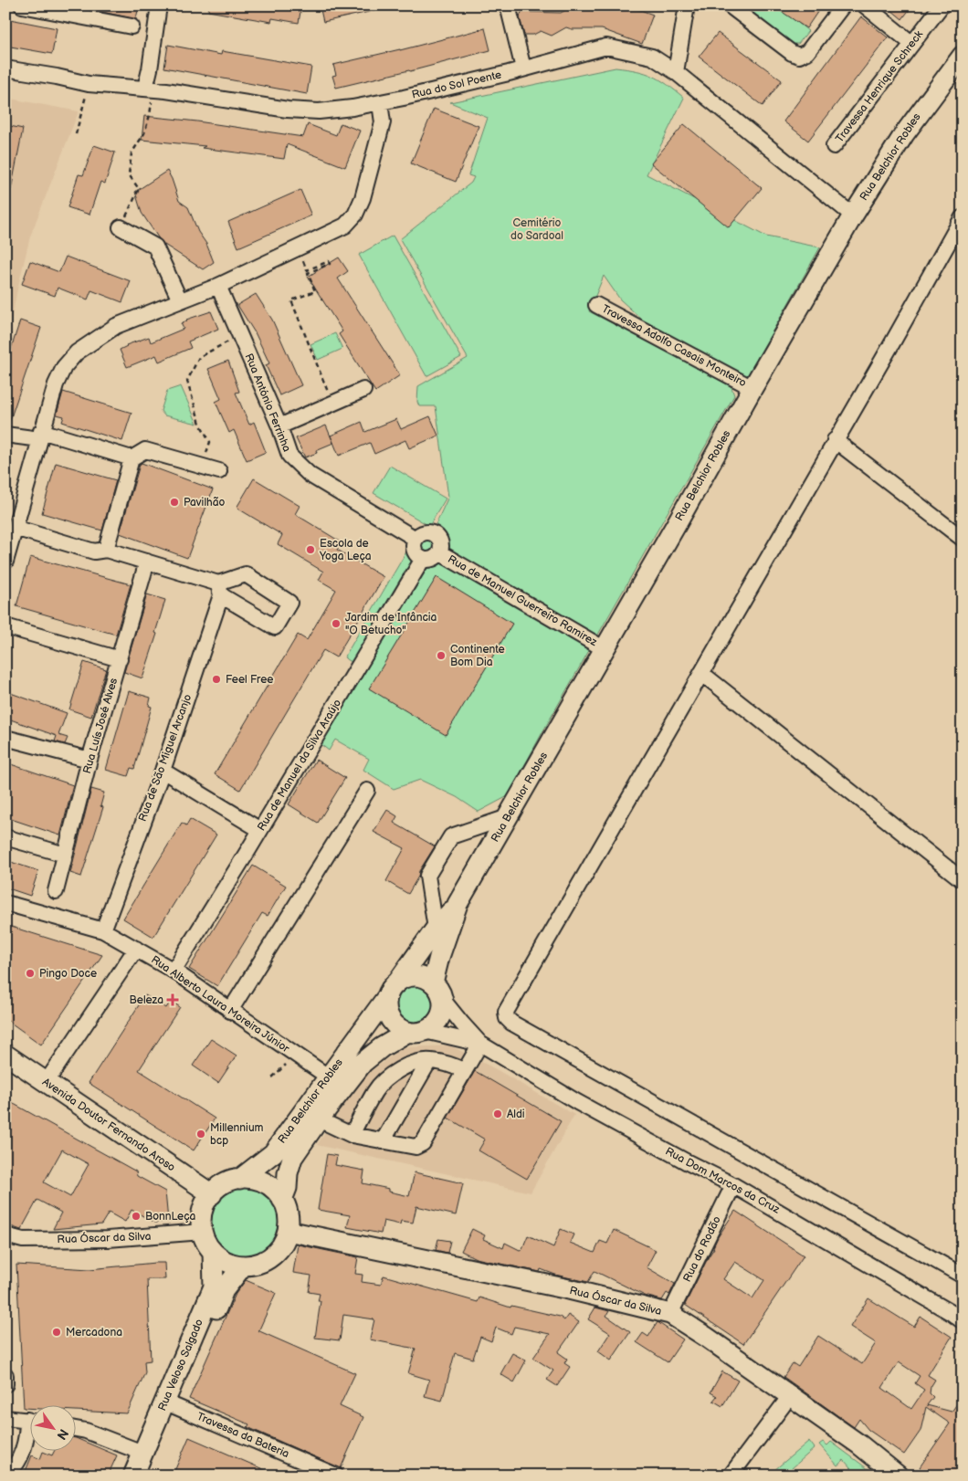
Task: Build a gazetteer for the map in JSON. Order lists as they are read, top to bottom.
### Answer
{
  "streets": {
    "main road": [
      "Rua Belchior Robles",
      "Avenida Doutor Fernando Aroso",
      "Rua Óscar da Silva",
      "Rua Veloso Salgado"
    ],
    "street": [
      "Rua do Sol Poente",
      "Travessa Henrique Schreck",
      "Travessa Adolfo Casais Monteiro",
      "Rua António Ferrinha",
      "Rua de Manuel Guerreiro Ramirez",
      "Rua Luís José Alves",
      "Rua de São Miguel Arcanjo",
      "Rua de Manuel da Silva Araújo",
      "Rua Alberto Laura Moreira Júnior",
      "Rua Dom Marcos da Cruz",
      "Rua do Rodão",
      "Travessa da Bateria"
    ]
  },
  "crossings": [
    ["Rua do Sol Poente", "Rua Belchior Robles"],
    ["Rua Belchior Robles", "Travessa Adolfo Casais Monteiro"],
    ["Rua Belchior Robles", "Rua de Manuel Guerreiro Ramirez"],
    ["Rua Belchior Robles", "Rua Alberto Laura Moreira Júnior"],
    ["Rua Belchior Robles", "Avenida Doutor Fernando Aroso"],
    ["Rua Belchior Robles", "Rua Dom Marcos da Cruz"],
    ["Rua Belchior Robles", "Rua Óscar da Silva"],
    ["Rua Belchior Robles", "Rua Veloso Salgado"],
    ["Rua António Ferrinha", "Rua de Manuel Guerreiro Ramirez"],
    ["Rua António Ferrinha", "Rua de Manuel da Silva Araújo"],
    ["Rua de Manuel Guerreiro Ramirez", "Rua de Manuel da Silva Araújo"],
    ["Rua Luís José Alves", "Rua de São Miguel Arcanjo"],
    ["Rua de São Miguel Arcanjo", "Rua Alberto Laura Moreira Júnior"],
    ["Rua de Manuel da Silva Araújo", "Rua Alberto Laura Moreira Júnior"],
    ["Avenida Doutor Fernando Aroso", "Rua Óscar da Silva"],
    ["Avenida Doutor Fernando Aroso", "Rua Veloso Salgado"],
    ["Rua Dom Marcos da Cruz", "Rua do Rodão"],
    ["Rua Óscar da Silva", "Rua do Rodão"],
    ["Rua Óscar da Silva", "Rua Veloso Salgado"],
    ["Rua Veloso Salgado", "Travessa da Bateria"]
  ],
  "parks": ["Cemitério do Sardoal"],
  "places": {
    "other": [
      "Pavilhão",
      "Escola de Yoga Leça",
      "Jardim de Infância \"O Betucho\"",
      "Continente Bom Dia",
      "Feel Free",
      "Pingo Doce",
      "Aldi",
      "Millennium bcp",
      "BonnLeça",
      "Mercadona"
    ],
    "health": ["Beleza"]
  },
  "north": "bottom right"
}
